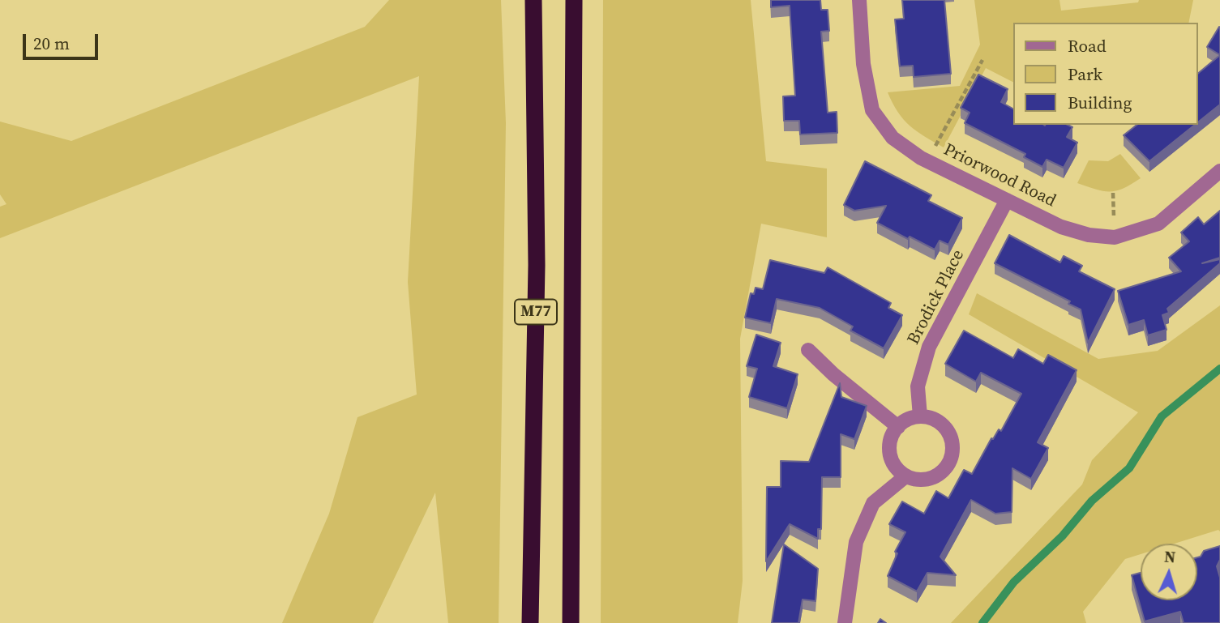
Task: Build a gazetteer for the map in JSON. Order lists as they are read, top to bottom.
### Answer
{
  "streets": {
    "highway": ["M77"],
    "street": ["Priorwood Road", "Brodick Place"]
  },
  "crossings": [
    ["Priorwood Road", "Brodick Place"]
  ],
  "legend": ["Road", "Park", "Building"],
  "scale_bar": "20 m",
  "north": "top"
}
